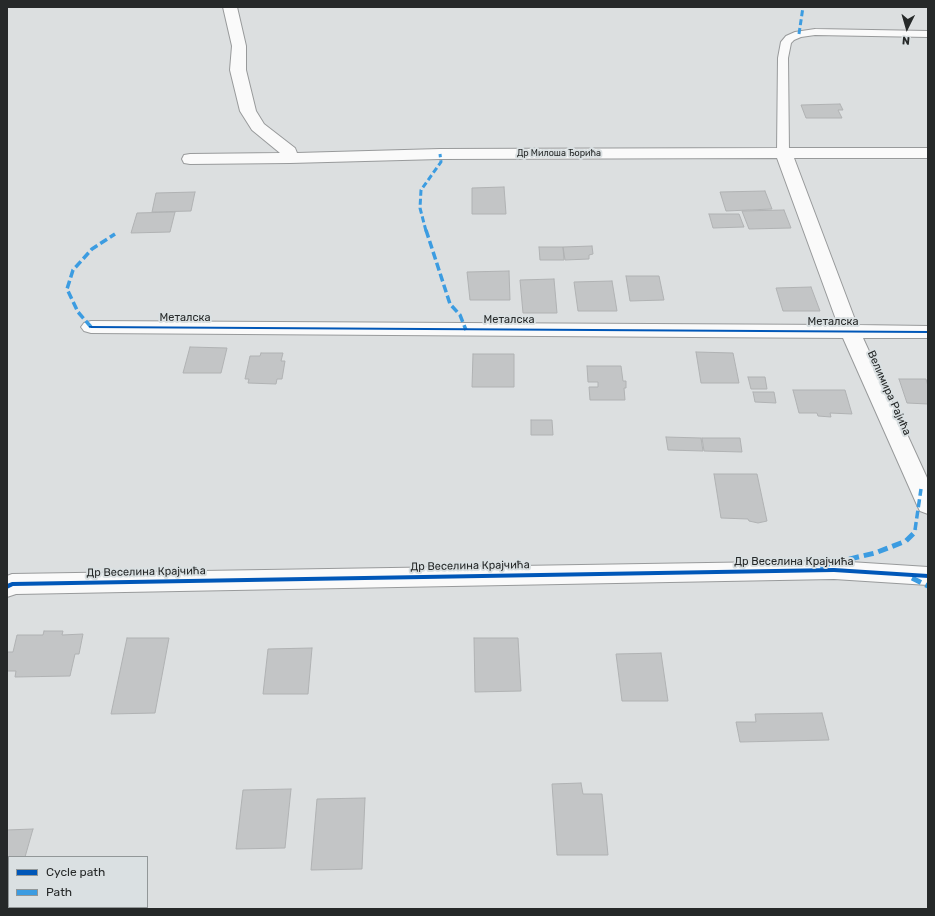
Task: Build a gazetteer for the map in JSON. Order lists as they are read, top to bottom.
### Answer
{
  "streets": {
    "street": [
      "Др Милоша Ђорића",
      "Металска",
      "Велимира Рајића",
      "Др Веселина Крајчића"
    ]
  },
  "crossings": [
    ["Др Милоша Ђорића", "Велимира Рајића"],
    ["Металска", "Велимира Рајића"]
  ],
  "legend": ["Cycle path", "Path"],
  "north": "bottom"
}
